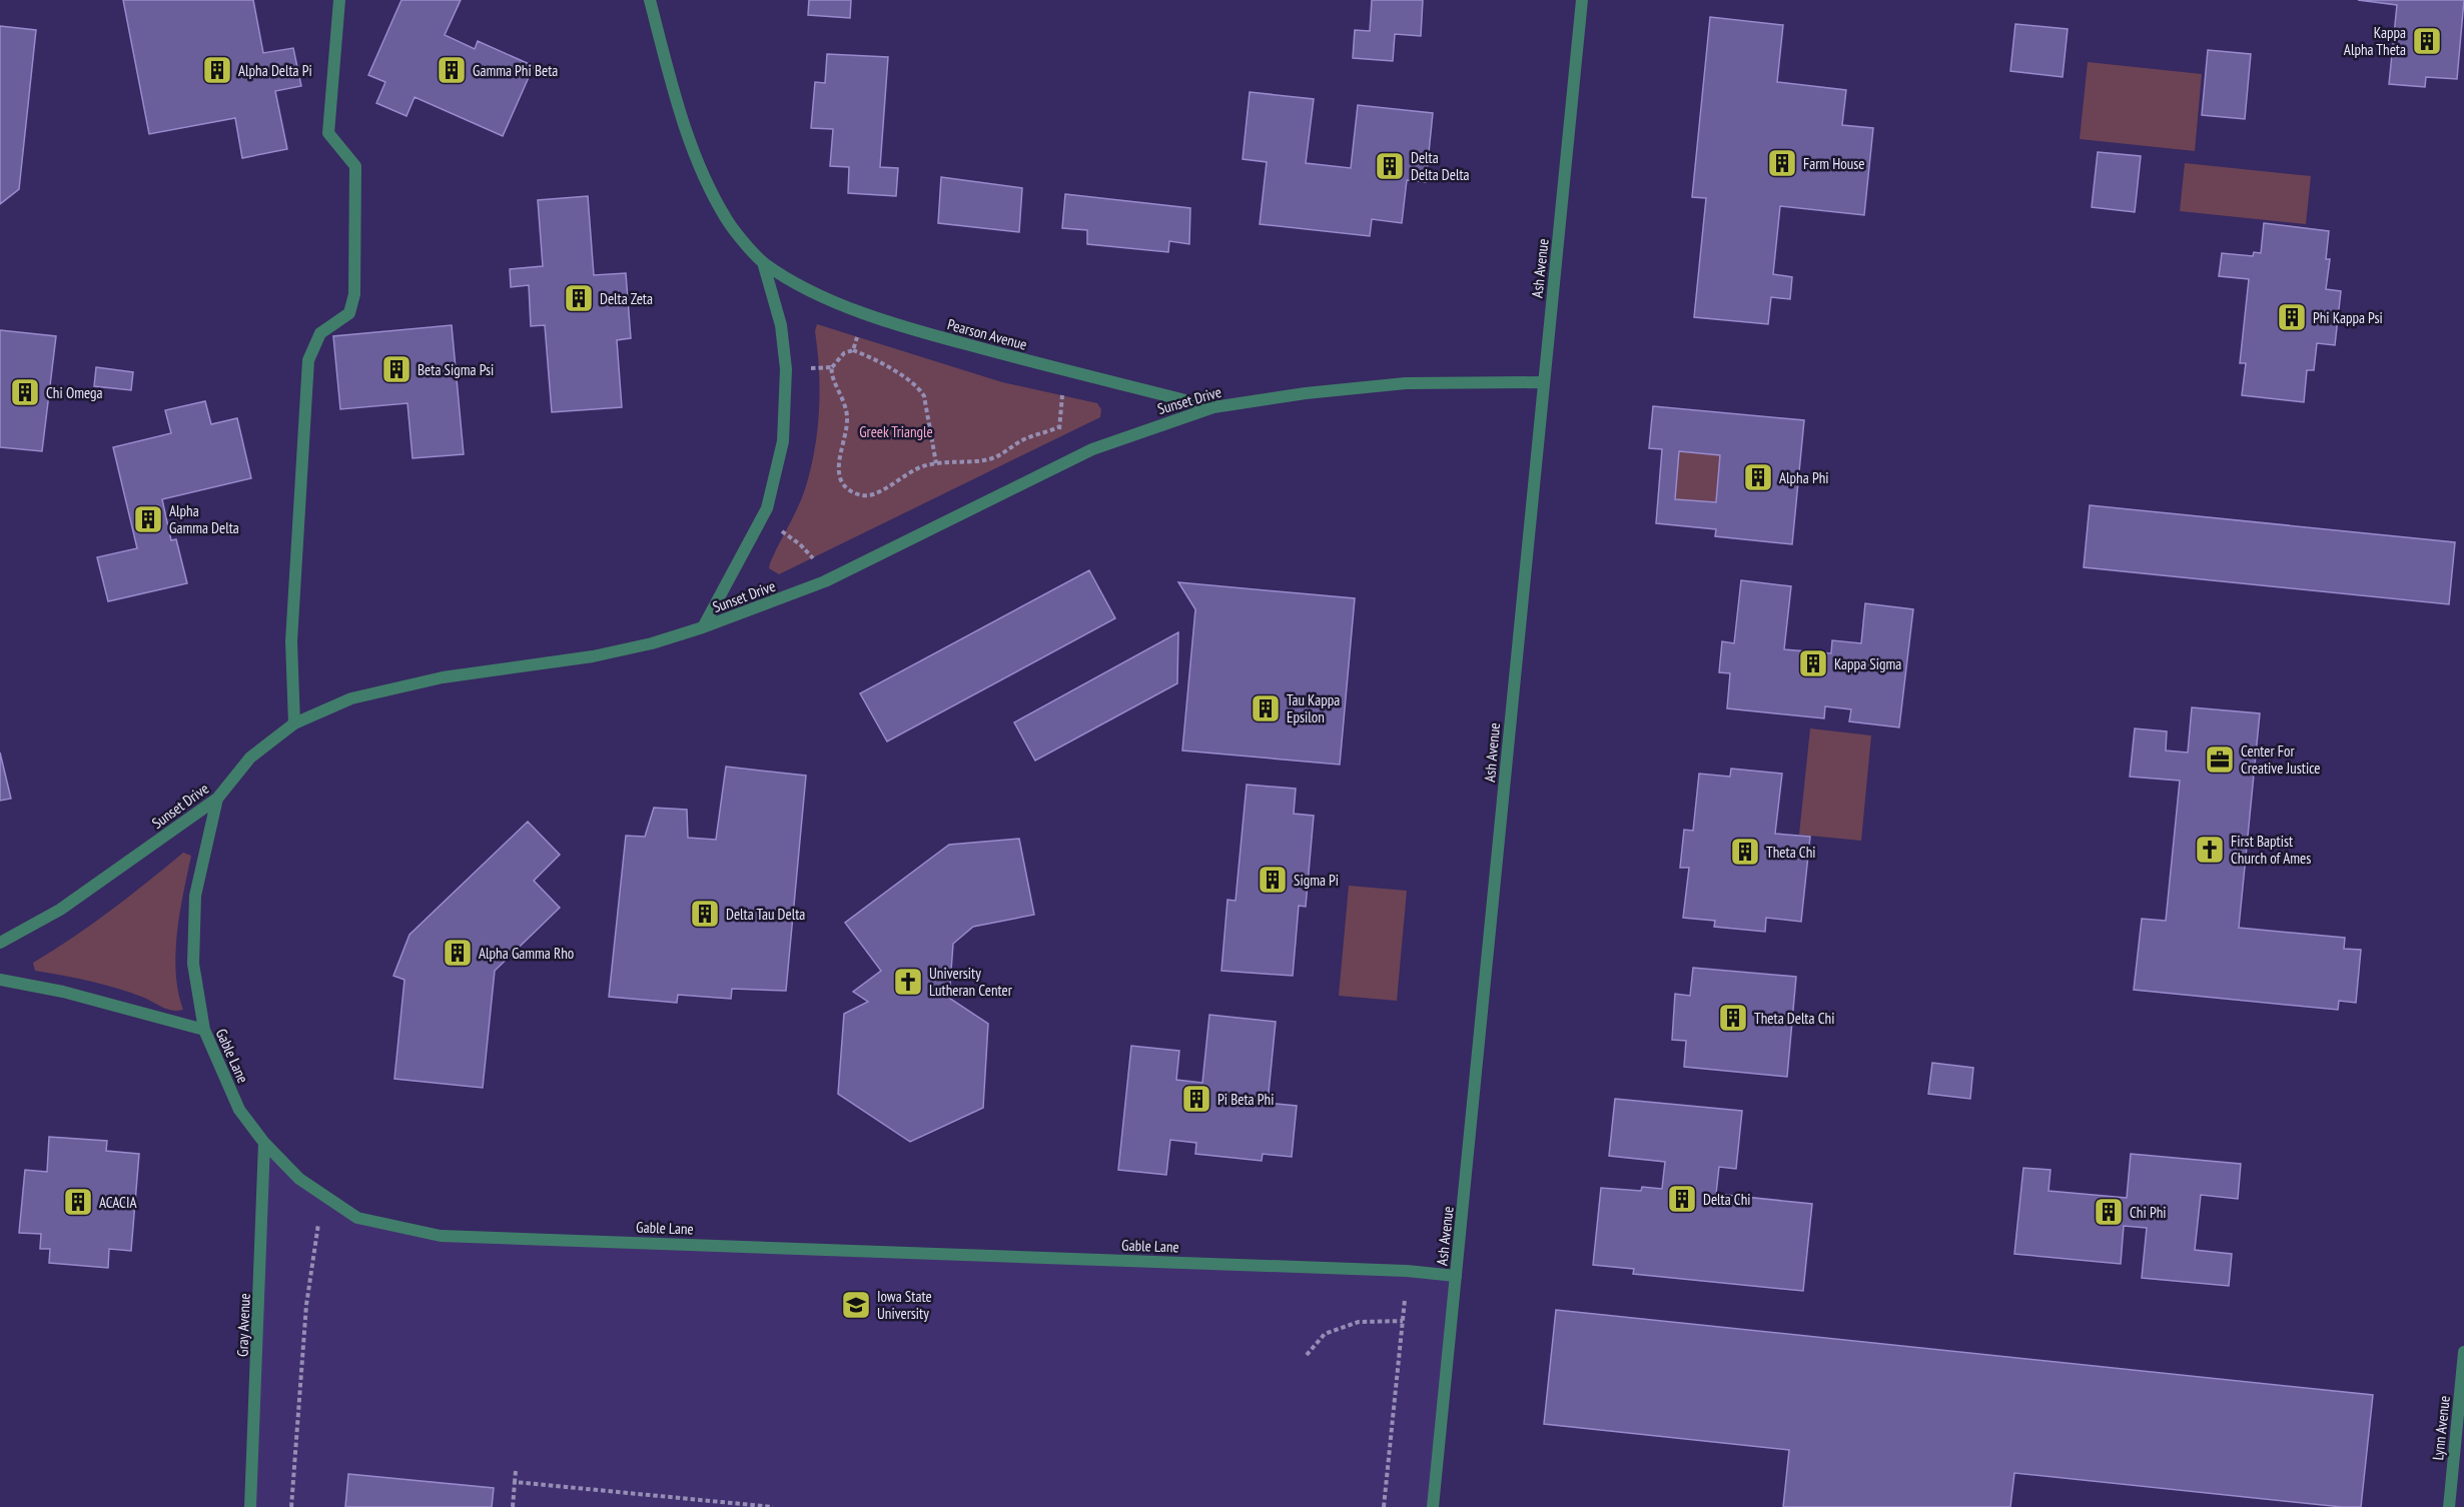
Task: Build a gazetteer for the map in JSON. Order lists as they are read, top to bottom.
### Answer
{
  "streets": {
    "street": [
      "Ash Avenue",
      "Pearson Avenue",
      "Sunset Drive",
      "Gable Lane",
      "Gray Avenue",
      "Lynn Avenue"
    ]
  },
  "crossings": [
    ["Ash Avenue", "Sunset Drive"],
    ["Ash Avenue", "Gable Lane"],
    ["Pearson Avenue", "Sunset Drive"],
    ["Sunset Drive", "Gable Lane"],
    ["Gable Lane", "Gray Avenue"]
  ],
  "parks": ["Greek Triangle"],
  "places": {
    "building": [
      "Kappa Alpha Theta",
      "Alpha Delta Pi",
      "Gamma Phi Beta",
      "Farm House",
      "Delta Delta Delta",
      "Delta Zeta",
      "Phi Kappa Psi",
      "Beta Sigma Psi",
      "Chi Omega",
      "Alpha Phi",
      "Alpha Gamma Delta",
      "Kappa Sigma",
      "Tau Kappa Epsilon",
      "Theta Chi",
      "Sigma Pi",
      "Delta Tau Delta",
      "Alpha Gamma Rho",
      "Theta Delta Chi",
      "Pi Beta Phi",
      "Delta Chi",
      "ACACIA",
      "Chi Phi"
    ],
    "office": ["Center For Creative Justice"],
    "church": ["First Baptist Church of Ames", "University Lutheran Center"],
    "school or university": ["Iowa State University"]
  }
}
